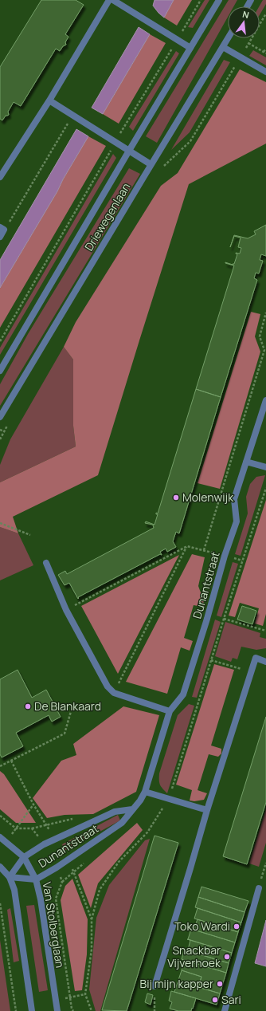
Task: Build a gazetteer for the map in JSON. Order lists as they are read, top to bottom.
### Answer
{
  "streets": {
    "street": ["Driewegenlaan", "Dunantstraat", "Van Stolberglaan"]
  },
  "crossings": [
    ["Dunantstraat", "Van Stolberglaan"]
  ],
  "places": [
    "Molenwijk",
    "De Blankaard",
    "Toko Wardi",
    "Snackbar Vijverhoek",
    "Bij mijn kapper",
    "Sari"
  ],
  "north": "top"
}
